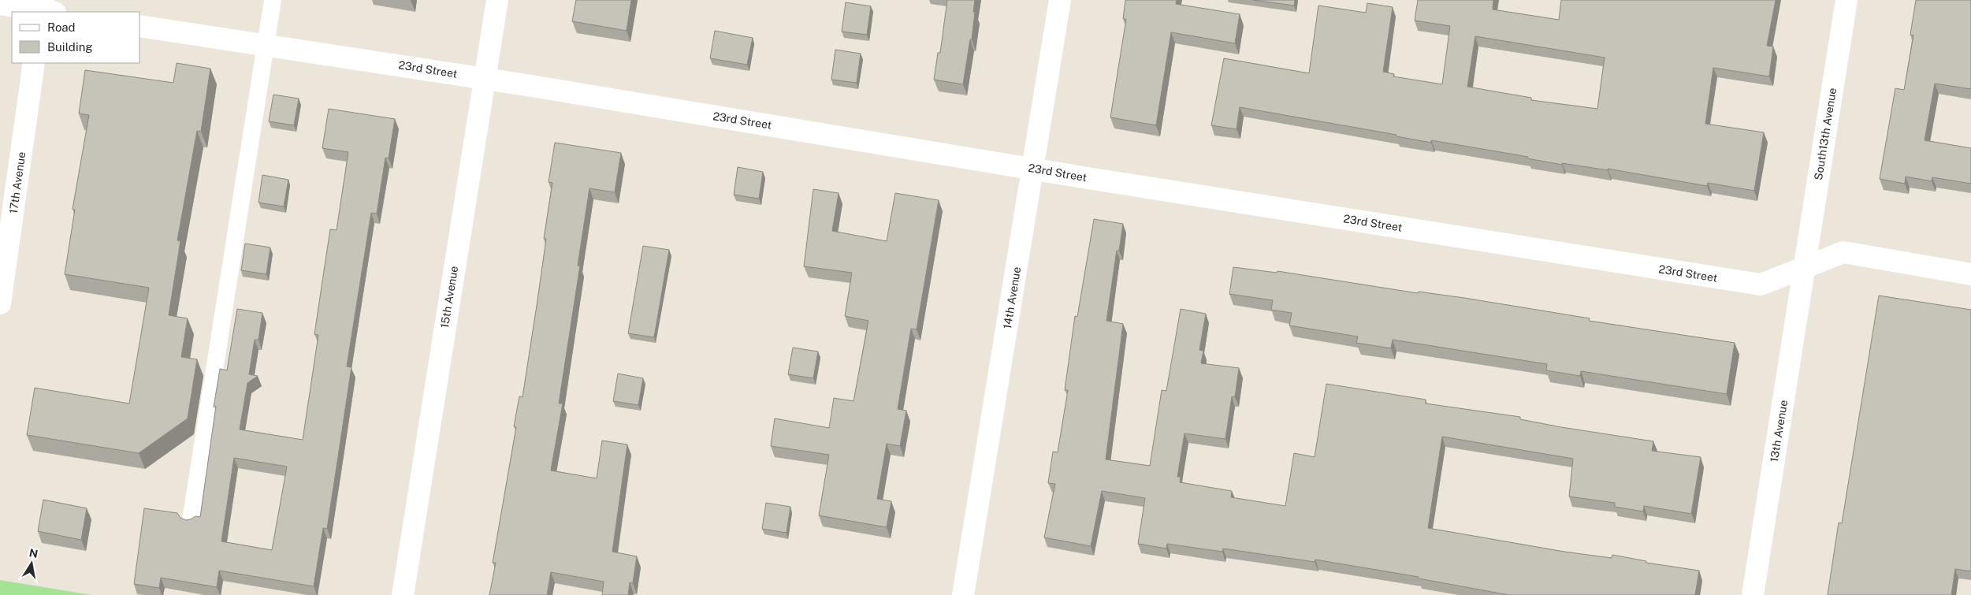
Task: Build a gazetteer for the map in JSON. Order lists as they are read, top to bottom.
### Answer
{
  "streets": {
    "street": [
      "23rd Street",
      "South13th Avenue",
      "17th Avenue",
      "15th Avenue",
      "14th Avenue",
      "13th Avenue"
    ]
  },
  "crossings": [
    ["23rd Street", "South13th Avenue"],
    ["23rd Street", "15th Avenue"],
    ["23rd Street", "14th Avenue"],
    ["23rd Street", "13th Avenue"],
    ["South13th Avenue", "13th Avenue"]
  ],
  "legend": ["Road", "Building"],
  "north": "top"
}
